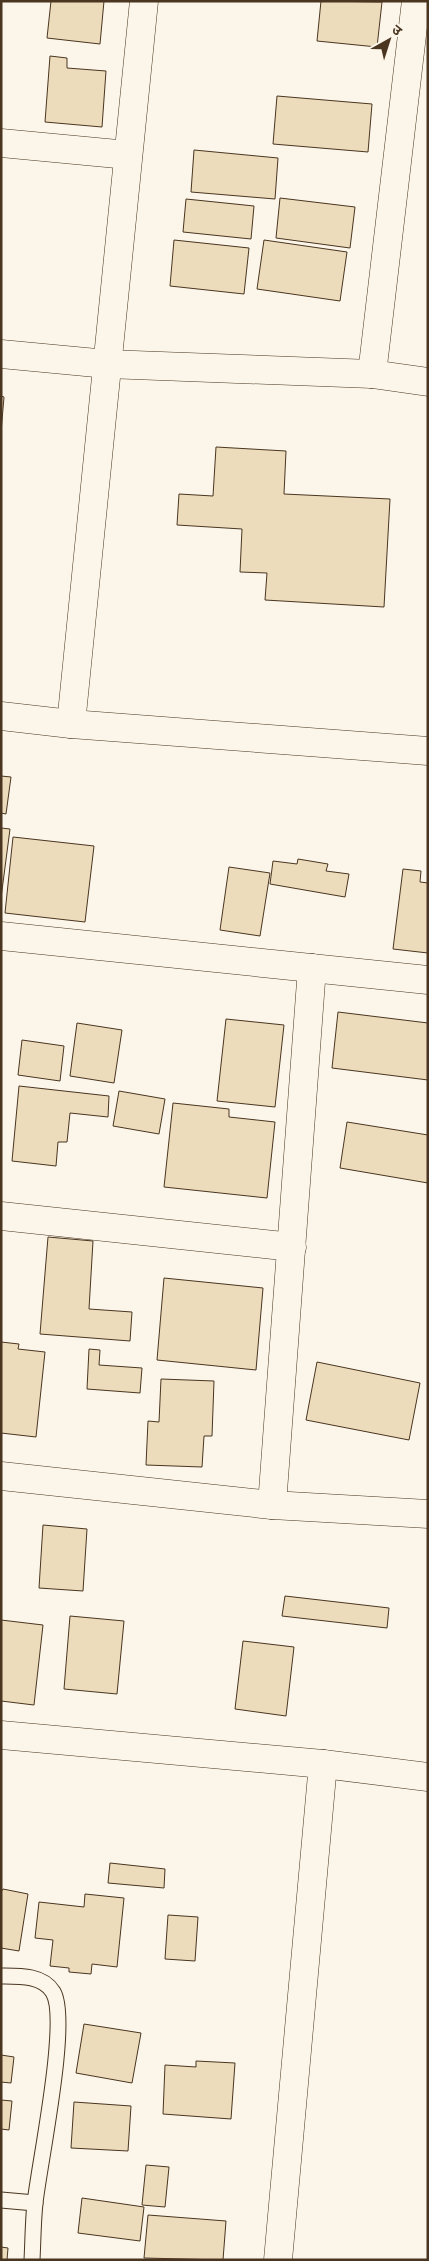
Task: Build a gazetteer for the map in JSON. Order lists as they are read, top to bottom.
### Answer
{
  "north": "top right"
}
